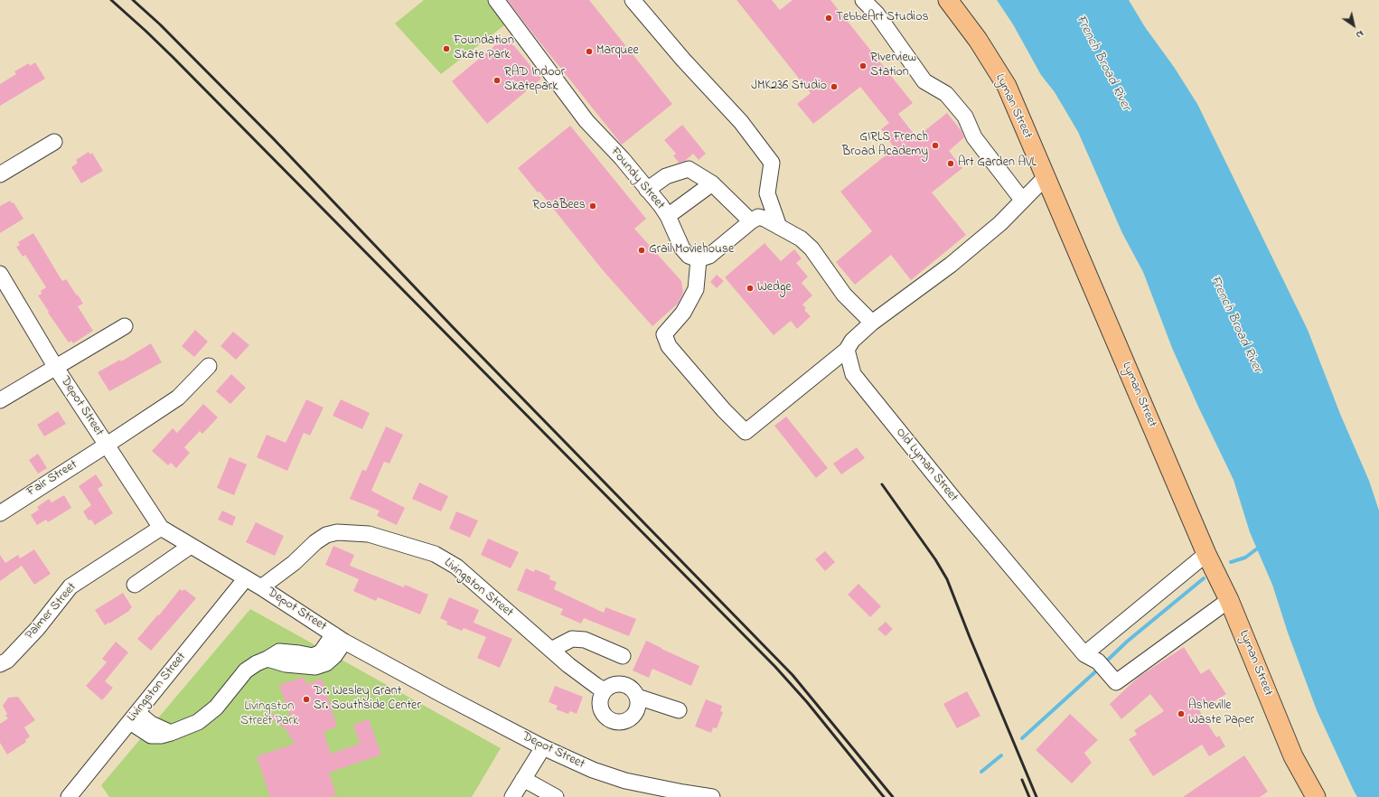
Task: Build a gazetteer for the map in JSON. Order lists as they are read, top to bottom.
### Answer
{
  "streets": {
    "main road": ["Lyman Street"],
    "street": [
      "Foundy Street",
      "Depot Street",
      "Old Lyman Street",
      "Fair Street",
      "Livingston Street",
      "Palmer Street"
    ]
  },
  "crossings": [
    ["Lyman Street", "Old Lyman Street"],
    ["Depot Street", "Fair Street"],
    ["Depot Street", "Livingston Street"],
    ["Depot Street", "Palmer Street"]
  ],
  "water": ["French Broad River"],
  "parks": ["Livingston Street Park"],
  "places": [
    "TebbeArt Studios",
    "Foundation Skate Park",
    "Marquee",
    "RIverview Station",
    "RAD Indoor Skatepark",
    "JMK236 Studio",
    "GIRLS French Broad Academy",
    "Art Garden AVL",
    "RosaBees",
    "Grail Moviehouse",
    "Wedge",
    "Dr. Wesley Grant Sr. Southside Center",
    "Asheville Waste Paper"
  ],
  "north": "bottom right"
}
